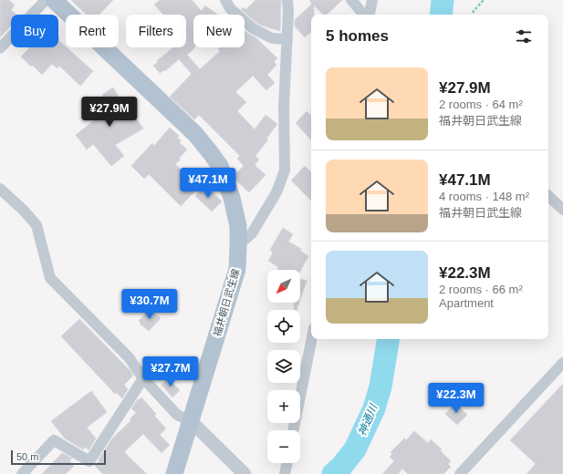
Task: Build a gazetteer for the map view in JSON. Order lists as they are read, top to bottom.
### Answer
{
  "streets": {
    "main road": ["福井朝日武生線"]
  },
  "water": ["神通川"],
  "scale_bar": "50 m",
  "north": "bottom left",
  "page": {
    "chip": [
      "Buy",
      "Rent",
      "Filters",
      "New"
    ],
    "heading": "5 homes",
    "list": [
      {
        "name": "¥27.9M",
        "note": "2 rooms · 64 m² · 福井朝日武生線"
      },
      {
        "name": "¥47.1M",
        "note": "4 rooms · 148 m² · 福井朝日武生線"
      },
      {
        "name": "¥22.3M",
        "note": "2 rooms · 66 m² · Apartment"
      }
    ],
    "price": [
      "¥27.9M",
      "¥47.1M",
      "¥30.7M",
      "¥27.7M",
      "¥22.3M"
    ],
    "map_buttons": ["+", "−"],
    "scale": "50 m"
  }
}
